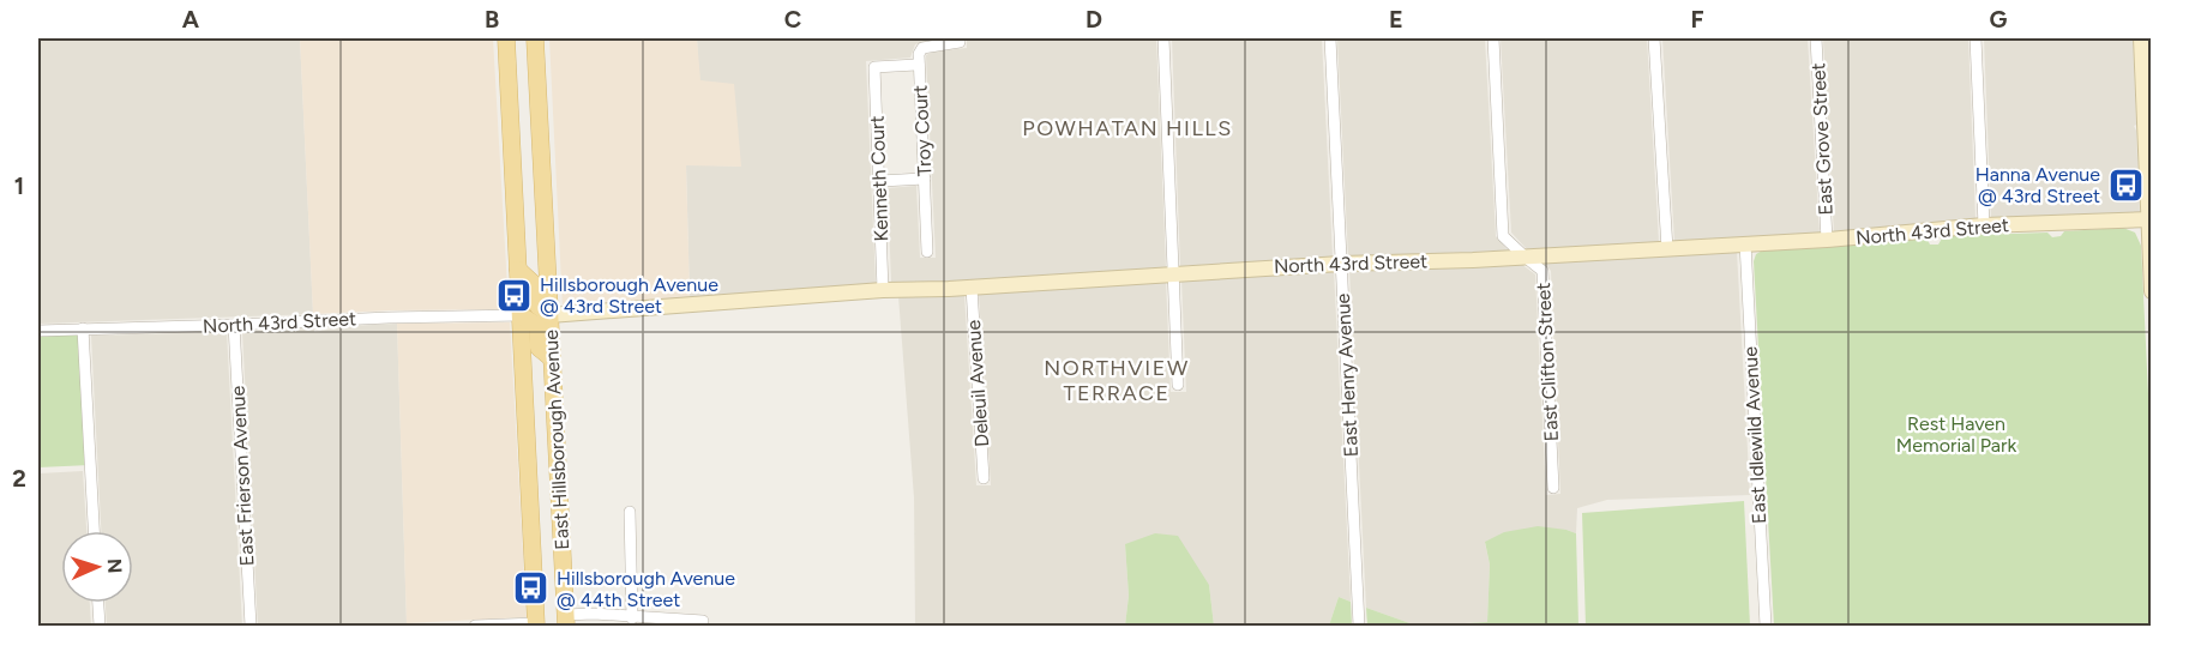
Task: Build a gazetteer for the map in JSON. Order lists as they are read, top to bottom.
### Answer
{
  "streets": {
    "main road": ["East Hillsborough Avenue"],
    "street": [
      "Troy Court",
      "East Grove Street",
      "Kenneth Court",
      "North 43rd Street",
      "East Clifton Street",
      "East Henry Avenue",
      "Deleuil Avenue",
      "East Idlewild Avenue",
      "East Frierson Avenue"
    ]
  },
  "crossings": [
    ["Troy Court", "Kenneth Court"],
    ["East Grove Street", "North 43rd Street"],
    ["Kenneth Court", "North 43rd Street"],
    ["North 43rd Street", "East Clifton Street"],
    ["North 43rd Street", "East Henry Avenue"],
    ["North 43rd Street", "Deleuil Avenue"],
    ["North 43rd Street", "East Idlewild Avenue"],
    ["North 43rd Street", "East Hillsborough Avenue"],
    ["North 43rd Street", "East Frierson Avenue"]
  ],
  "districts": ["POWHATAN HILLS", "NORTHVIEW TERRACE"],
  "parks": ["Rest Haven Memorial Park"],
  "places": {
    "bus stop": ["Hanna Avenue @ 43rd Street", "Hillsborough Avenue @ 43rd Street", "Hillsborough Avenue @ 44th Street"]
  },
  "north": "right",
  "grid": {
    "columns": [
      "A",
      "B",
      "C",
      "D",
      "E",
      "F",
      "G"
    ],
    "rows": ["1", "2"]
  }
}
